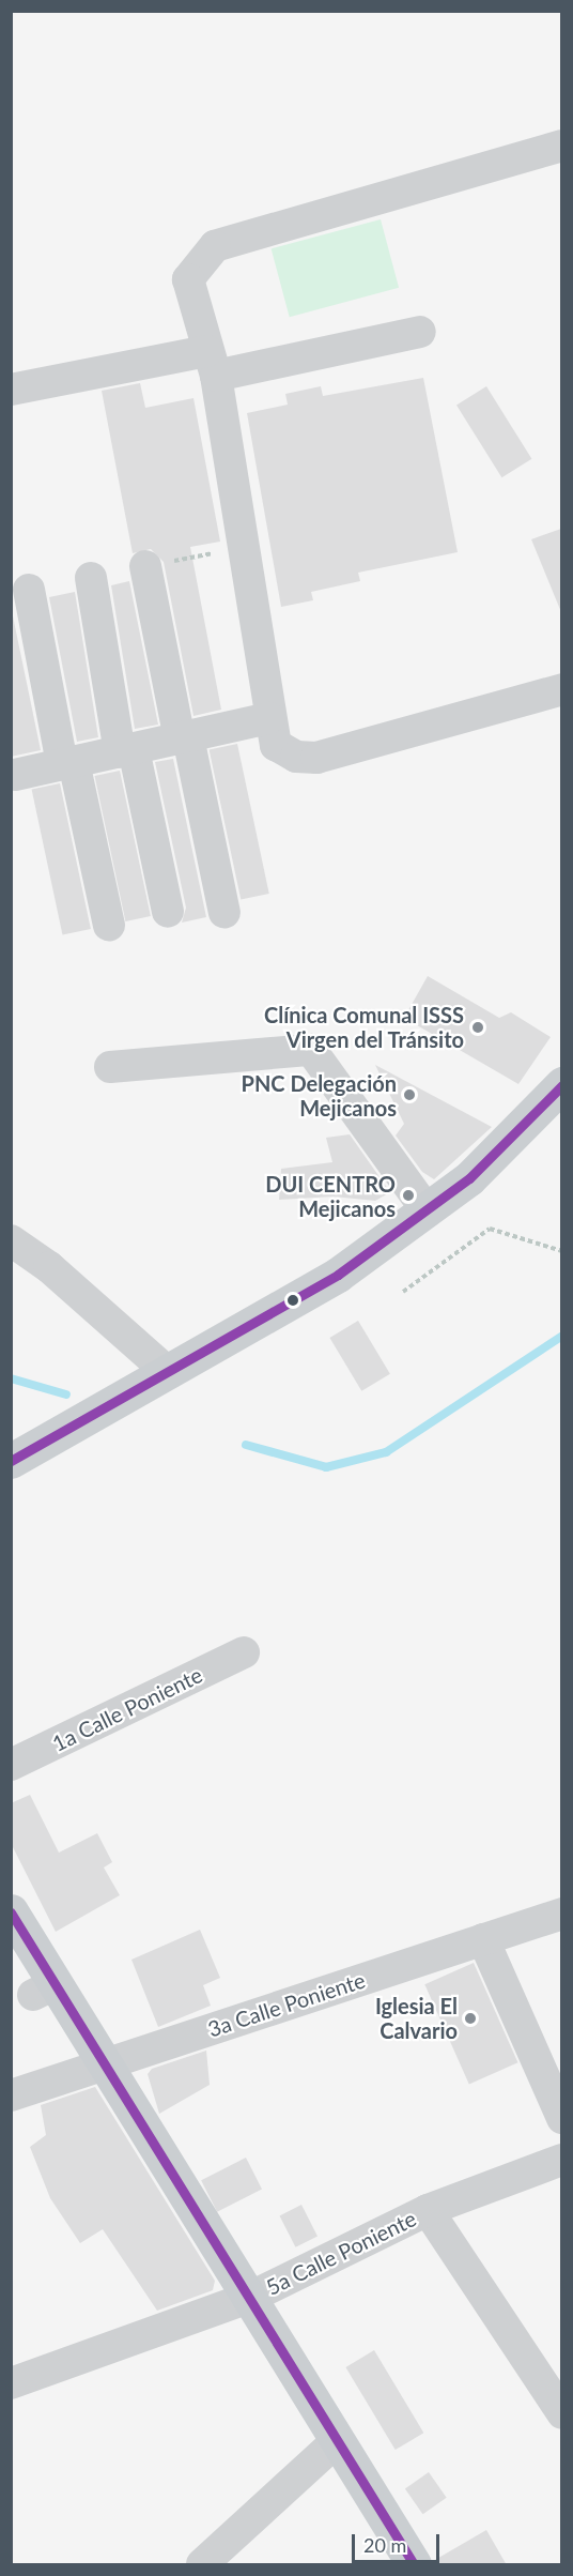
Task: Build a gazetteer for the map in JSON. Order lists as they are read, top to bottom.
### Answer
{
  "streets": {
    "street": ["1a Calle Poniente", "3a Calle Poniente", "5a Calle Poniente"]
  },
  "places": [
    "Clínica Comunal ISSS Virgen del Tránsito",
    "PNC Delegación Mejicanos",
    "DUI CENTRO Mejicanos",
    "Iglesia El Calvario"
  ],
  "scale_bar": "20 m"
}
